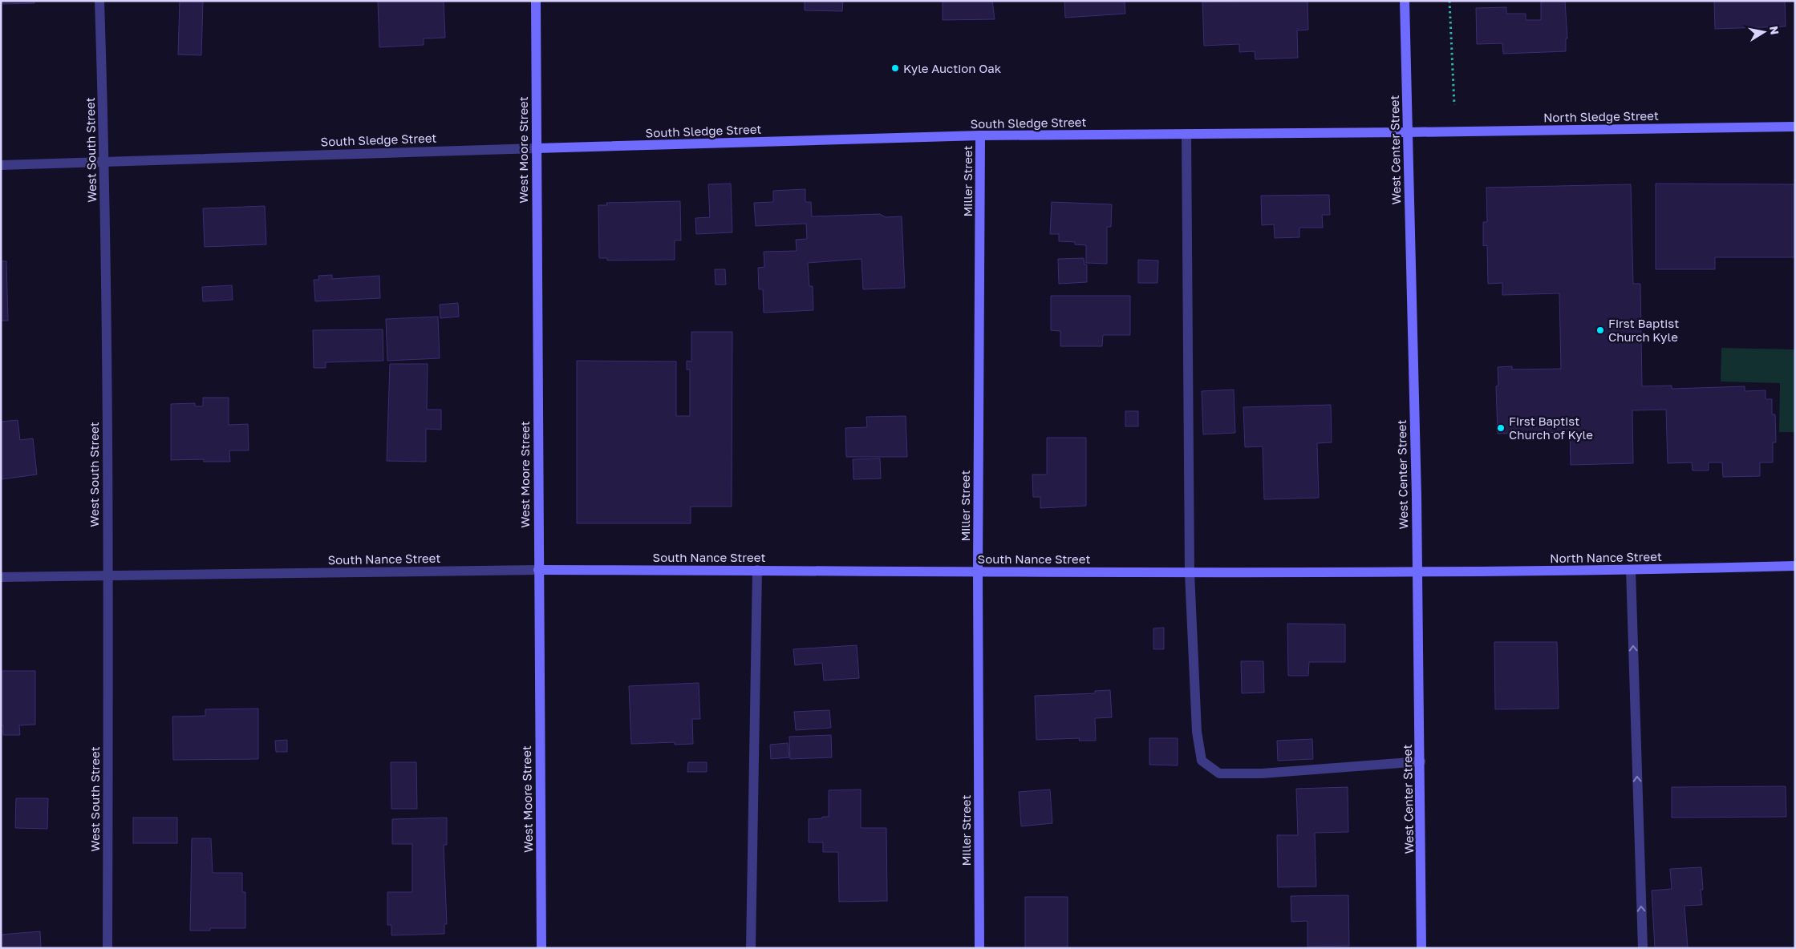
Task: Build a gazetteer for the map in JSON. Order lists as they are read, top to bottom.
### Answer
{
  "streets": {
    "street": [
      "North Sledge Street",
      "South Sledge Street",
      "West South Street",
      "West Moore Street",
      "West Center Street",
      "Miller Street",
      "South Nance Street",
      "North Nance Street"
    ]
  },
  "crossings": [
    ["North Sledge Street", "South Sledge Street"],
    ["North Sledge Street", "West Center Street"],
    ["South Sledge Street", "West South Street"],
    ["South Sledge Street", "West Moore Street"],
    ["South Sledge Street", "West Center Street"],
    ["South Sledge Street", "Miller Street"],
    ["West South Street", "South Nance Street"],
    ["West Moore Street", "South Nance Street"],
    ["West Center Street", "South Nance Street"],
    ["West Center Street", "North Nance Street"],
    ["Miller Street", "South Nance Street"],
    ["South Nance Street", "North Nance Street"]
  ],
  "places": ["Kyle Auction Oak", "First Baptist Church Kyle", "First Baptist Church of Kyle"],
  "north": "right"
}
